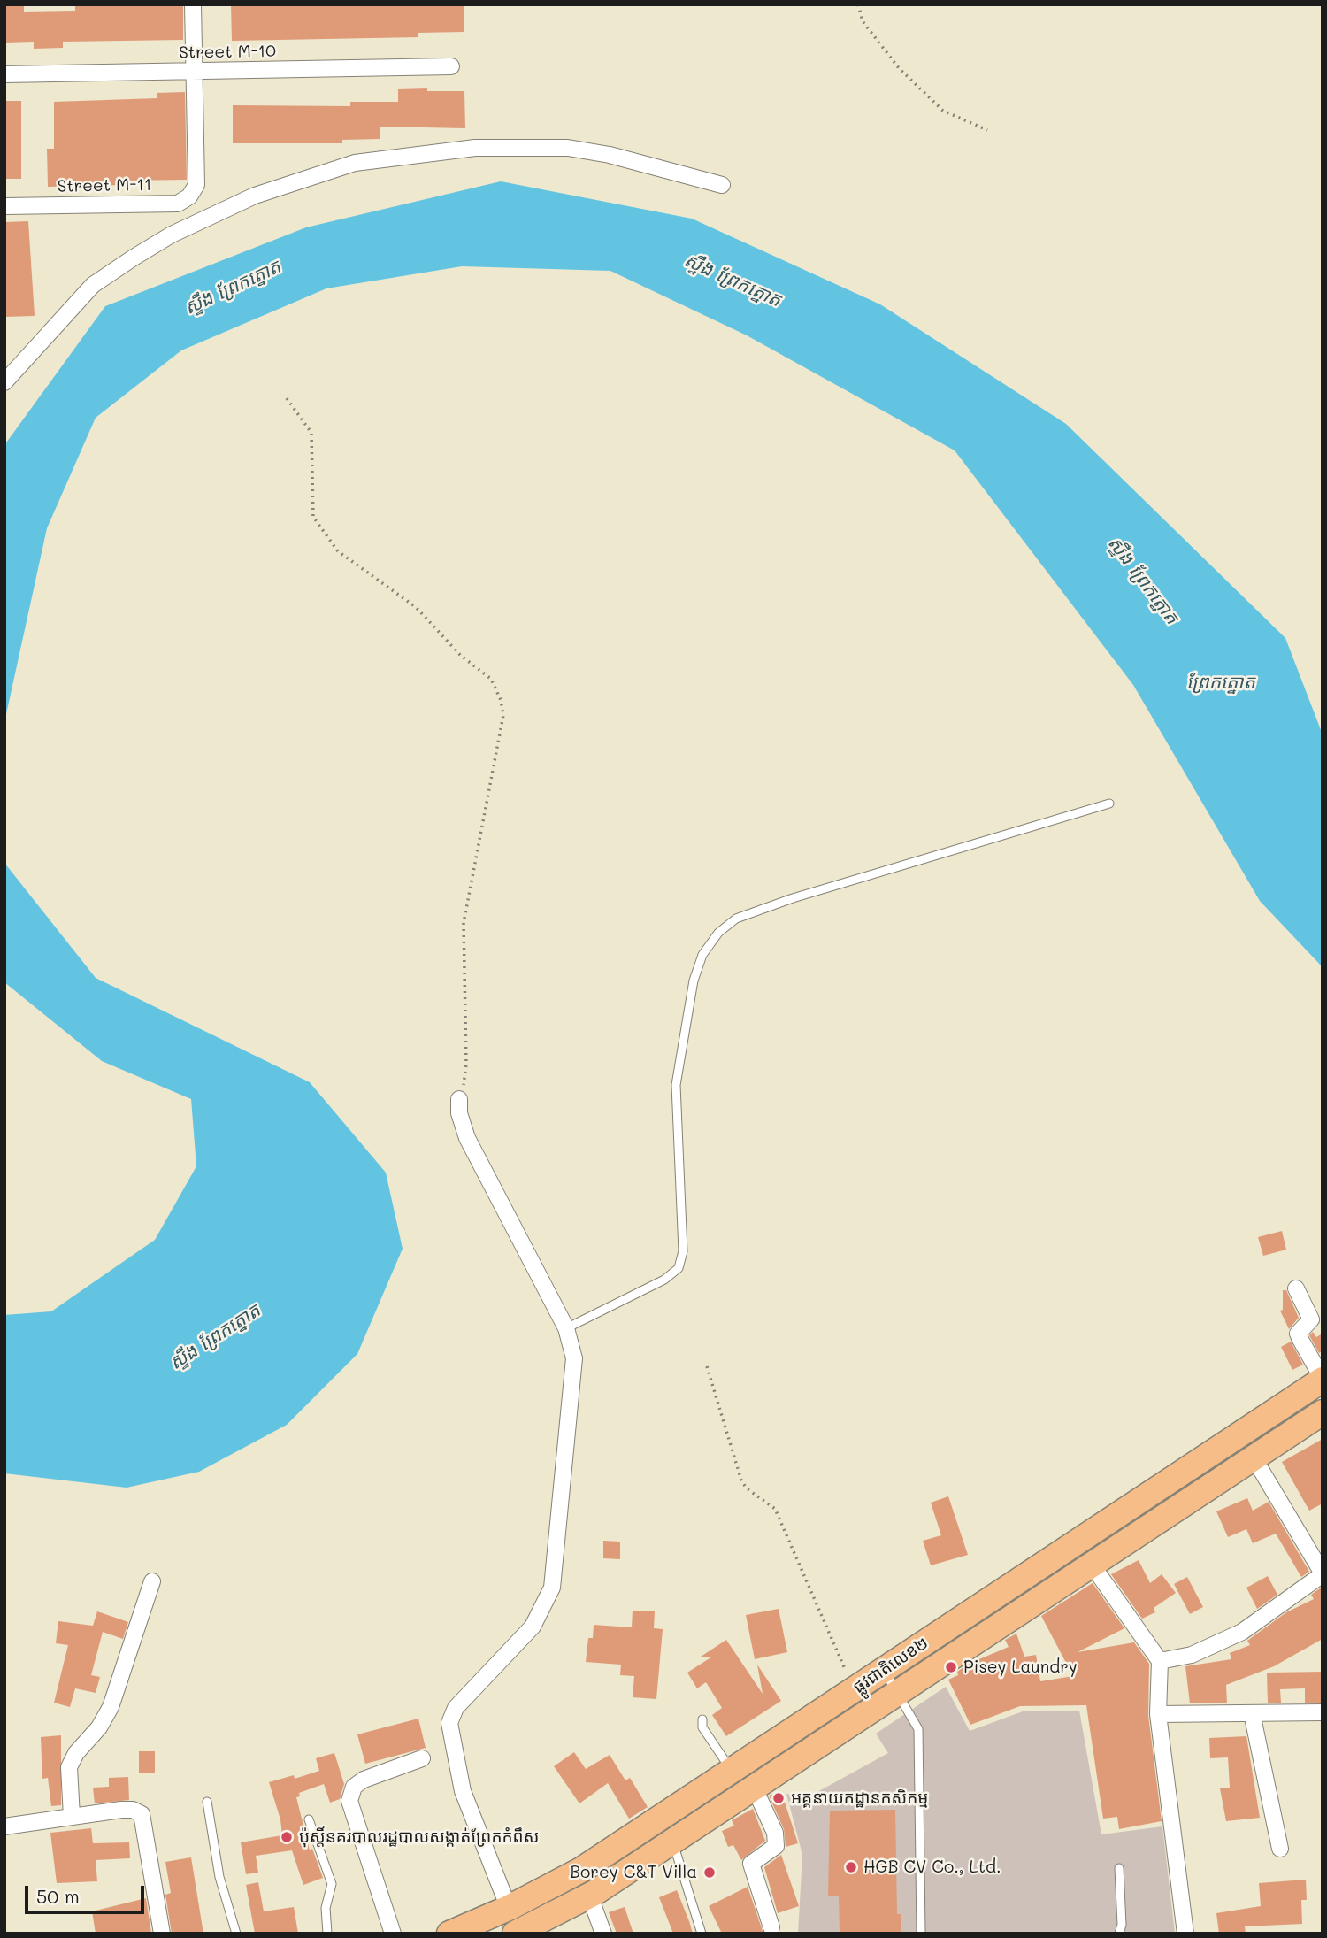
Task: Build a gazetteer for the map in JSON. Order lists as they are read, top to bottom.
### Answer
{
  "streets": {
    "highway": ["ផ្លូវជាតិលេខ២"],
    "street": ["Street M-10", "Street M-11"]
  },
  "crossings": [
    ["Street M-10", "Street M-11"]
  ],
  "water": ["ស្ទឹង ព្រែកត្នោត", "ព្រែកត្នោត"],
  "places": [
    "Pisey Laundry",
    "អគ្គនាយកដ្ឋានកសិកម្ម",
    "ប៉ុស្តិ៍នគរបាលរដ្ឋបាលសង្កាត់ព្រែកកំពឹស",
    "HGB CV Co., Ltd.",
    "Borey C&T Villa"
  ],
  "scale_bar": "50 m"
}
